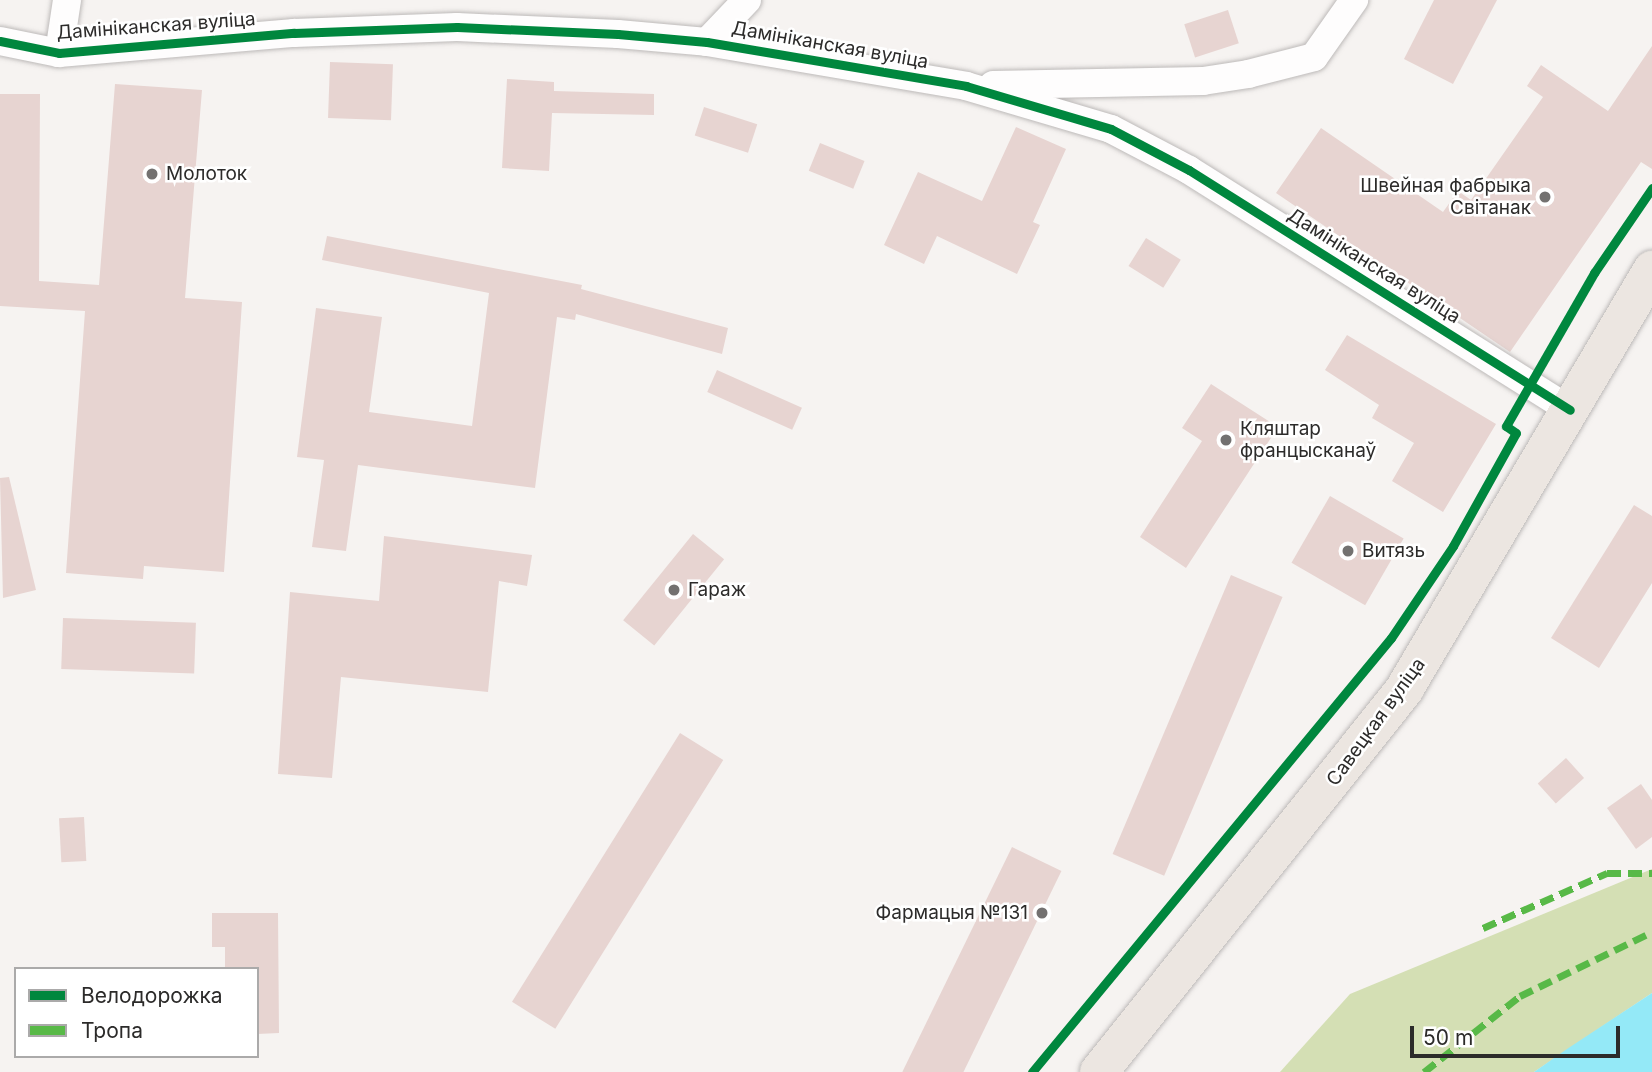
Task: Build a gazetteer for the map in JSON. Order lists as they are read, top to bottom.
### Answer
{
  "streets": {
    "main road": ["Савецкая вуліца"],
    "street": ["Дамініканская вуліца"]
  },
  "crossings": [
    ["Дамініканская вуліца", "Савецкая вуліца"]
  ],
  "places": [
    "Молоток",
    "Швейная фабрыка Світанак",
    "Кляштар францысканаў",
    "Витязь",
    "Гараж",
    "Фармацыя №131"
  ],
  "legend": ["Велодорожка", "Тропа"],
  "scale_bar": "50 m"
}
